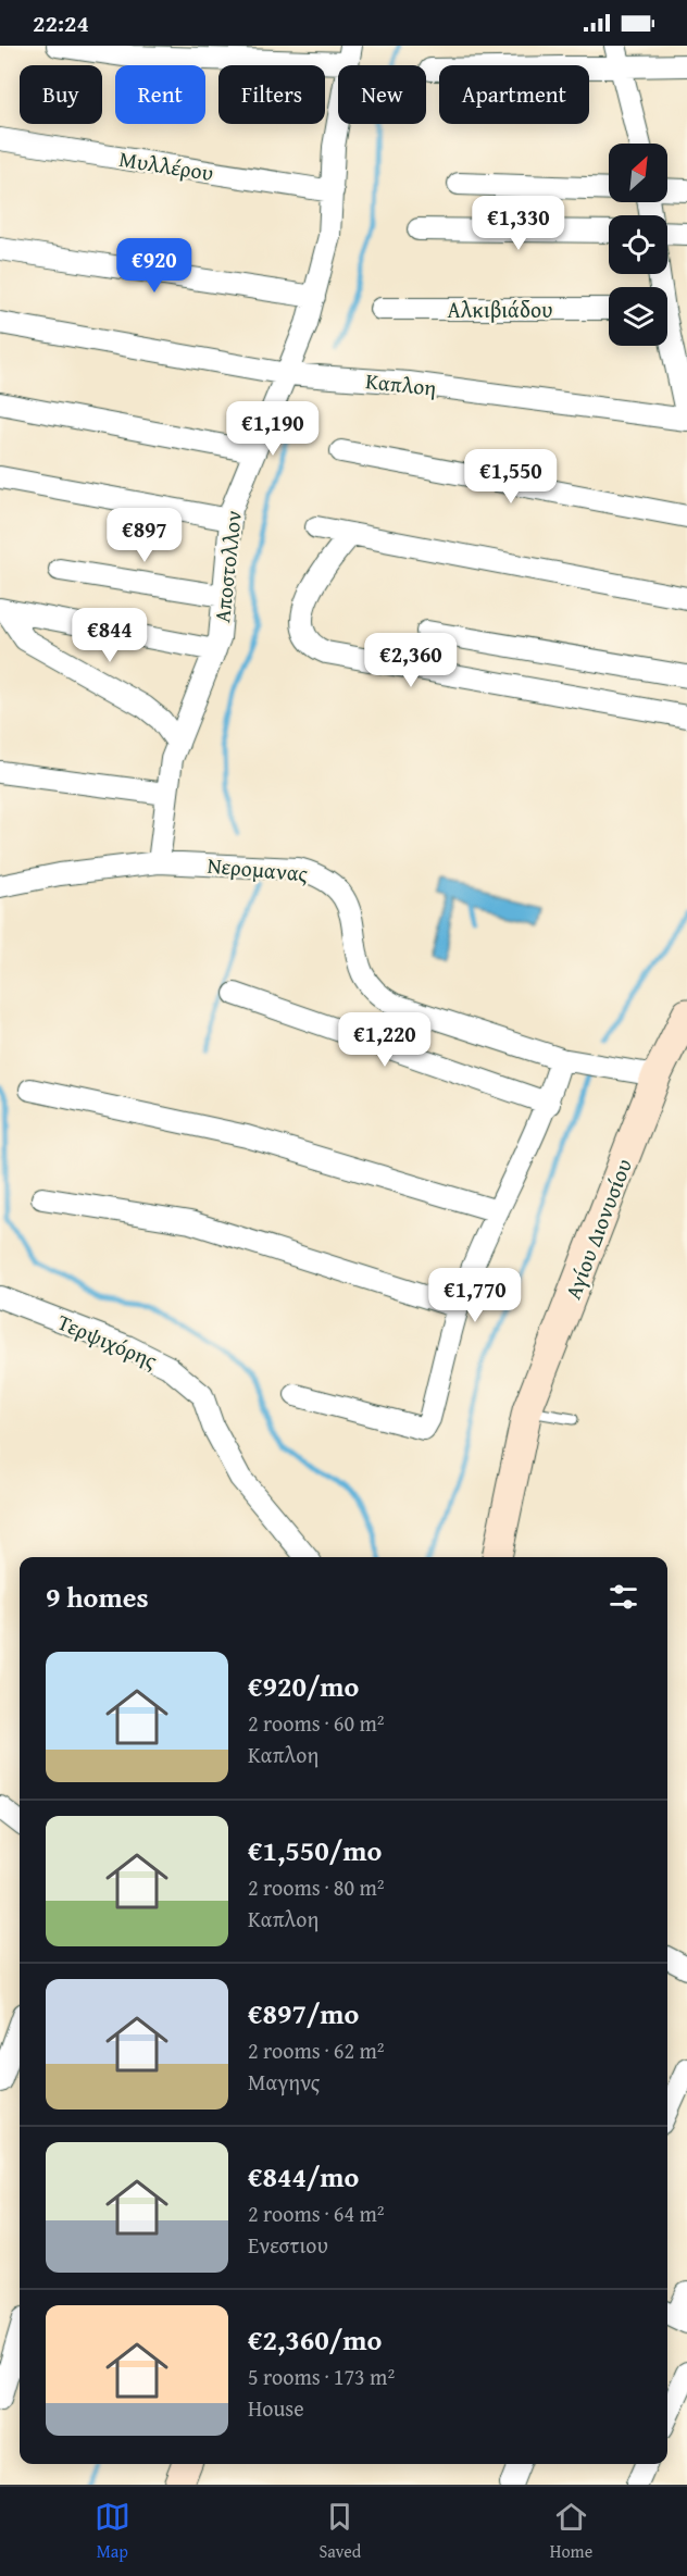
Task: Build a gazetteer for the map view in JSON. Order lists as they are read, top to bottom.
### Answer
{
  "streets": {
    "street": [
      "Μυλλέρου",
      "Αλκιβιάδου",
      "Καπλοη",
      "Αποστολλον",
      "Νερομανας",
      "Αγίου Διονυσίου",
      "Τερψιχόρης"
    ]
  },
  "crossings": [
    ["Μυλλέρου", "Αποστολλον"],
    ["Καπλοη", "Αποστολλον"],
    ["Αποστολλον", "Νερομανας"],
    ["Νερομανας", "Αγίου Διονυσίου"]
  ],
  "north": "top right",
  "page": {
    "status": "22:24",
    "chip": [
      "Buy",
      "Rent",
      "Filters",
      "New",
      "Apartment"
    ],
    "price": [
      "€1,330",
      "€920",
      "€1,190",
      "€1,550",
      "€897",
      "€844",
      "€2,360",
      "€1,220",
      "€1,770"
    ],
    "heading": "9 homes",
    "list": [
      {
        "name": "€920/mo",
        "note": "2 rooms · 60 m² · Καπλοη"
      },
      {
        "name": "€1,550/mo",
        "note": "2 rooms · 80 m² · Καπλοη"
      },
      {
        "name": "€897/mo",
        "note": "2 rooms · 62 m² · Μαγηνς"
      },
      {
        "name": "€844/mo",
        "note": "2 rooms · 64 m² · Ενεστιου"
      },
      {
        "name": "€2,360/mo",
        "note": "5 rooms · 173 m² · House"
      }
    ],
    "tabs": ["Map", "Saved", "Home"]
  }
}
